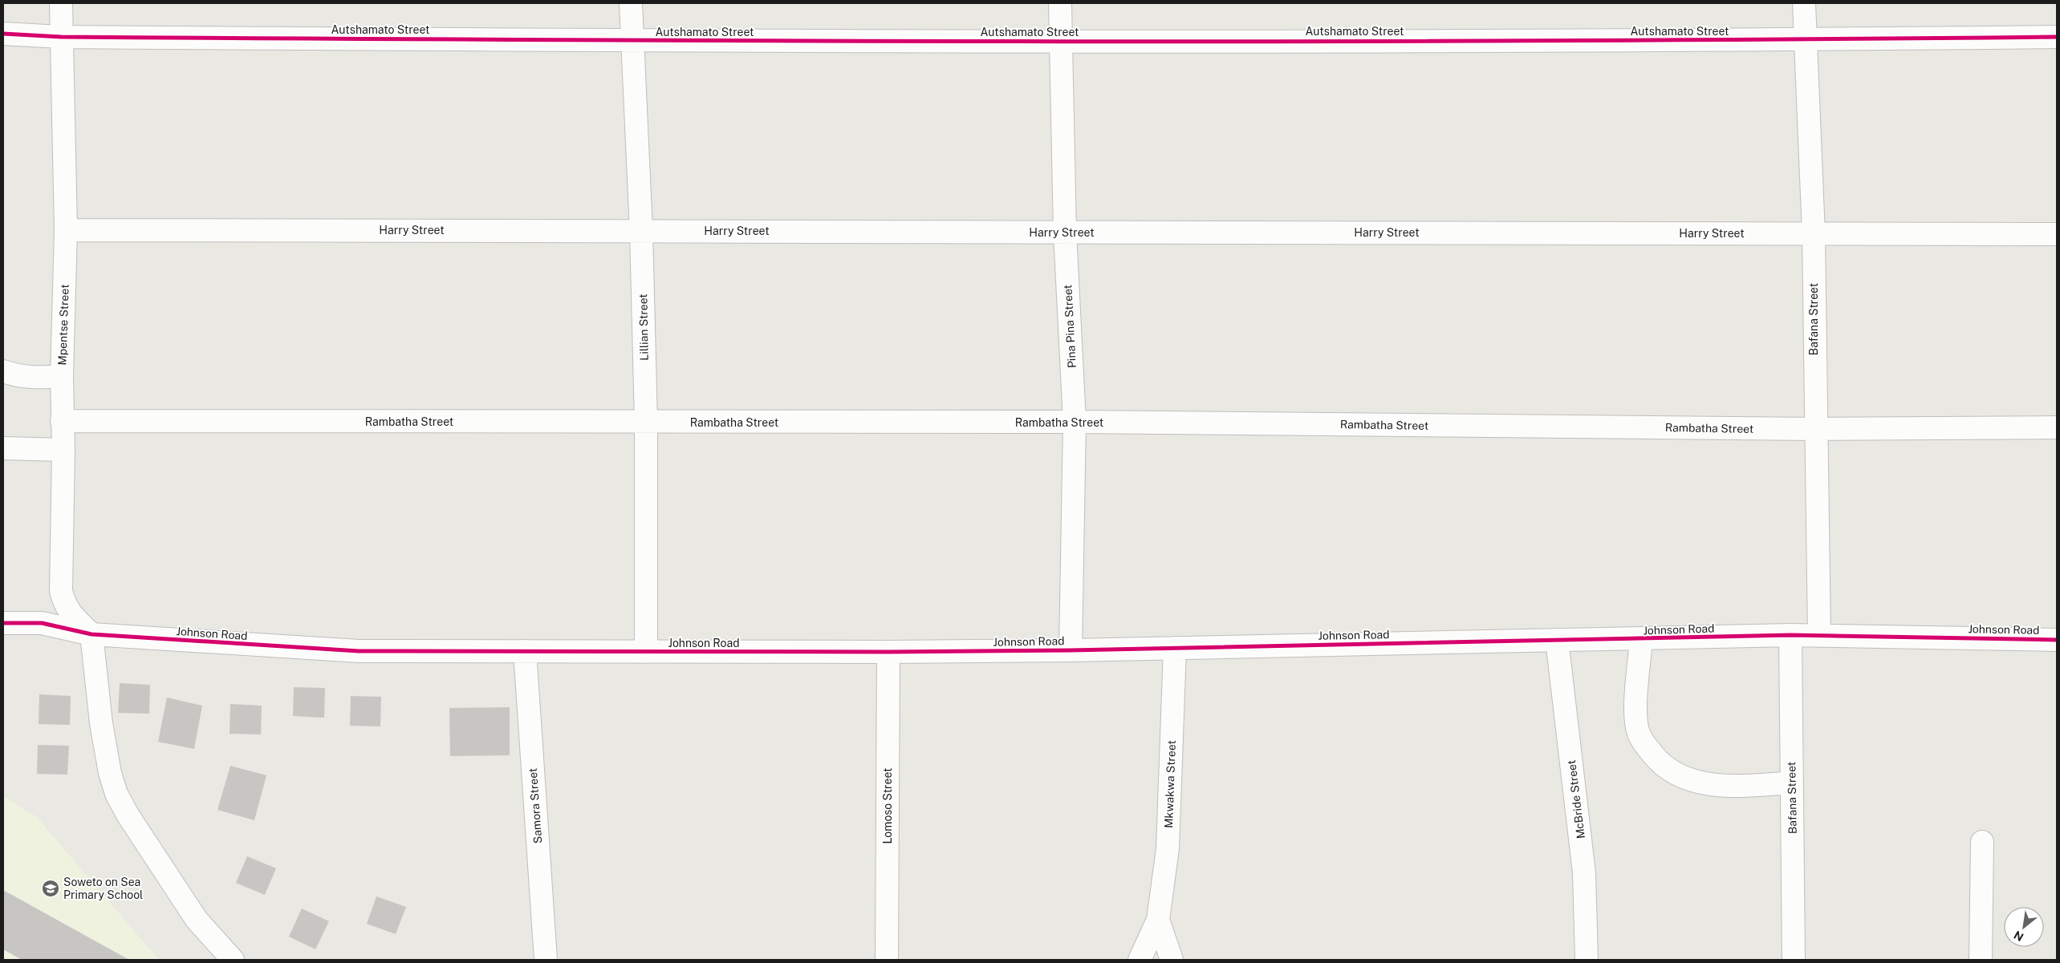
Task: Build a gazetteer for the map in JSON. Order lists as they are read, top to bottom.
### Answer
{
  "streets": {
    "street": [
      "Autshamato Street",
      "Harry Street",
      "Bafana Street",
      "Mpentse Street",
      "Pina Pina Street",
      "Lillian Street",
      "Rambatha Street",
      "Johnson Road",
      "Mkwakwa Street",
      "McBride Street",
      "Samora Street",
      "Lomoso Street"
    ]
  },
  "crossings": [
    ["Autshamato Street", "Bafana Street"],
    ["Autshamato Street", "Mpentse Street"],
    ["Autshamato Street", "Pina Pina Street"],
    ["Autshamato Street", "Lillian Street"],
    ["Harry Street", "Bafana Street"],
    ["Harry Street", "Mpentse Street"],
    ["Harry Street", "Pina Pina Street"],
    ["Harry Street", "Lillian Street"],
    ["Bafana Street", "Rambatha Street"],
    ["Bafana Street", "Johnson Road"],
    ["Mpentse Street", "Rambatha Street"],
    ["Mpentse Street", "Johnson Road"],
    ["Pina Pina Street", "Rambatha Street"],
    ["Pina Pina Street", "Johnson Road"],
    ["Lillian Street", "Rambatha Street"],
    ["Lillian Street", "Johnson Road"],
    ["Johnson Road", "Mkwakwa Street"],
    ["Johnson Road", "McBride Street"],
    ["Johnson Road", "Samora Street"],
    ["Johnson Road", "Lomoso Street"]
  ],
  "places": {
    "school or university": ["Soweto on Sea Primary School"]
  },
  "north": "bottom left"
}
